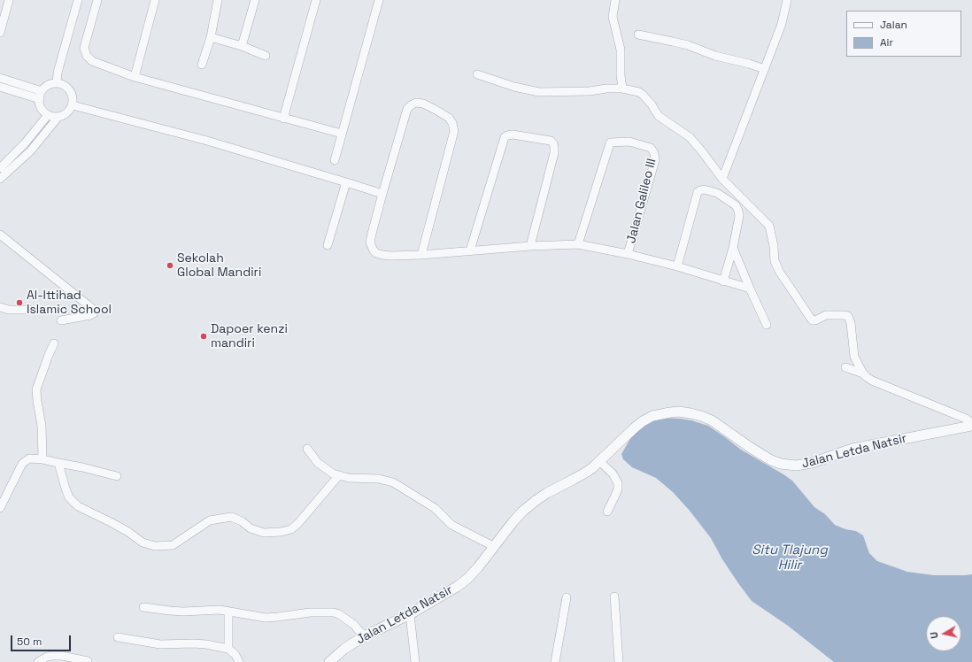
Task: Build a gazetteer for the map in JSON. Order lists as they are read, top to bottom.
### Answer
{
  "streets": {
    "street": ["Jalan Galileo III", "Jalan Letda Natsir"]
  },
  "water": ["Situ Tlajung Hilir"],
  "places": ["Sekolah Global Mandiri", "Al-Ittihad Islamic School", "Dapoer kenzi mandiri"],
  "legend": ["Jalan", "Air"],
  "scale_bar": "50 m",
  "north": "left"
}
